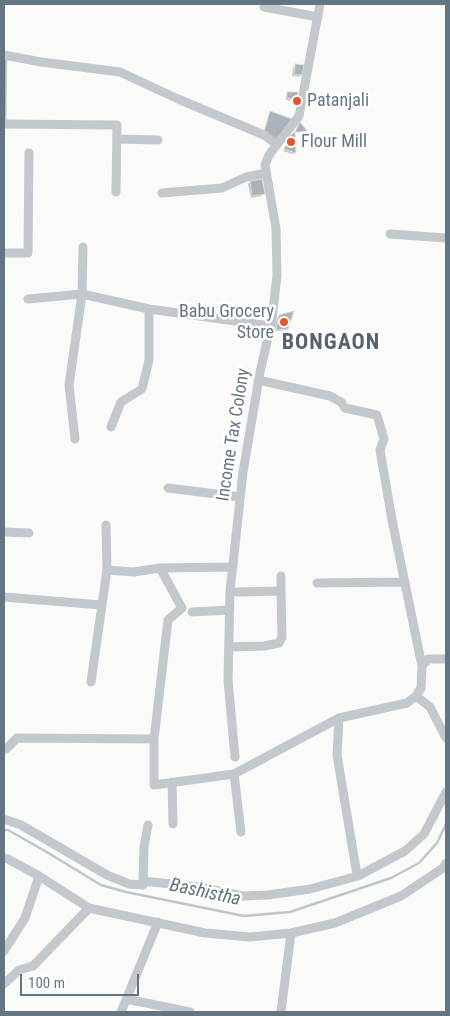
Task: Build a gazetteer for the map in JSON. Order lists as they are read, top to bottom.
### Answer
{
  "streets": {
    "street": ["Income Tax Colony"]
  },
  "districts": ["BONGAON"],
  "water": ["Bashistha"],
  "places": ["Patanjali", "Flour Mill", "Babu Grocery Store"],
  "scale_bar": "100 m"
}
